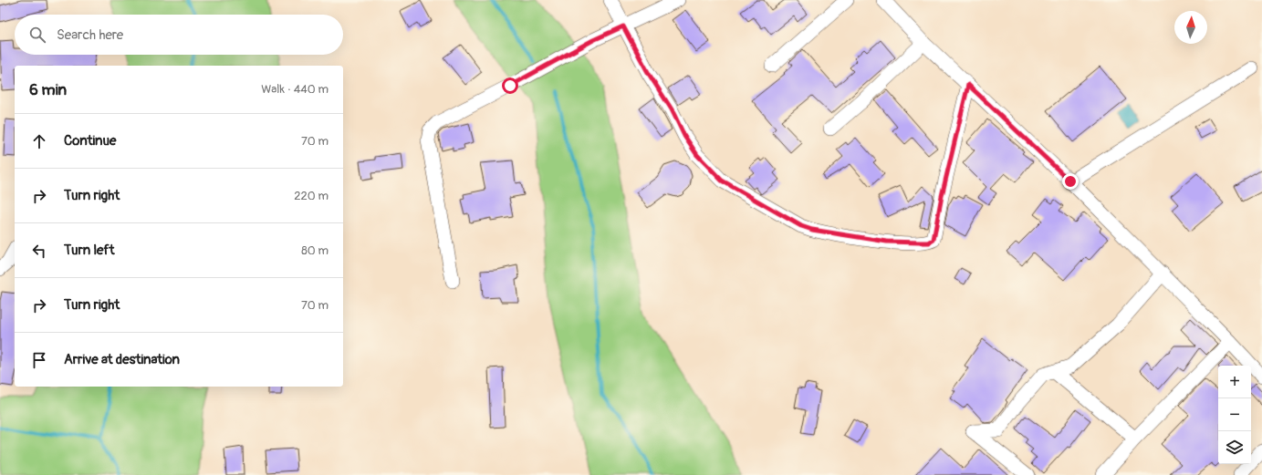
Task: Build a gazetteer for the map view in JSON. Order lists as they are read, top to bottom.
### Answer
{
  "north": "top",
  "page": {
    "search": "Search here",
    "heading": ["6 min", "Walk · 440 m"],
    "list": [
      ["Continue", "70 m"],
      ["Turn right", "220 m"],
      ["Turn left", "80 m"],
      ["Turn right", "70 m"],
      "Arrive at destination"
    ],
    "map_buttons": ["+", "−"]
  }
}
